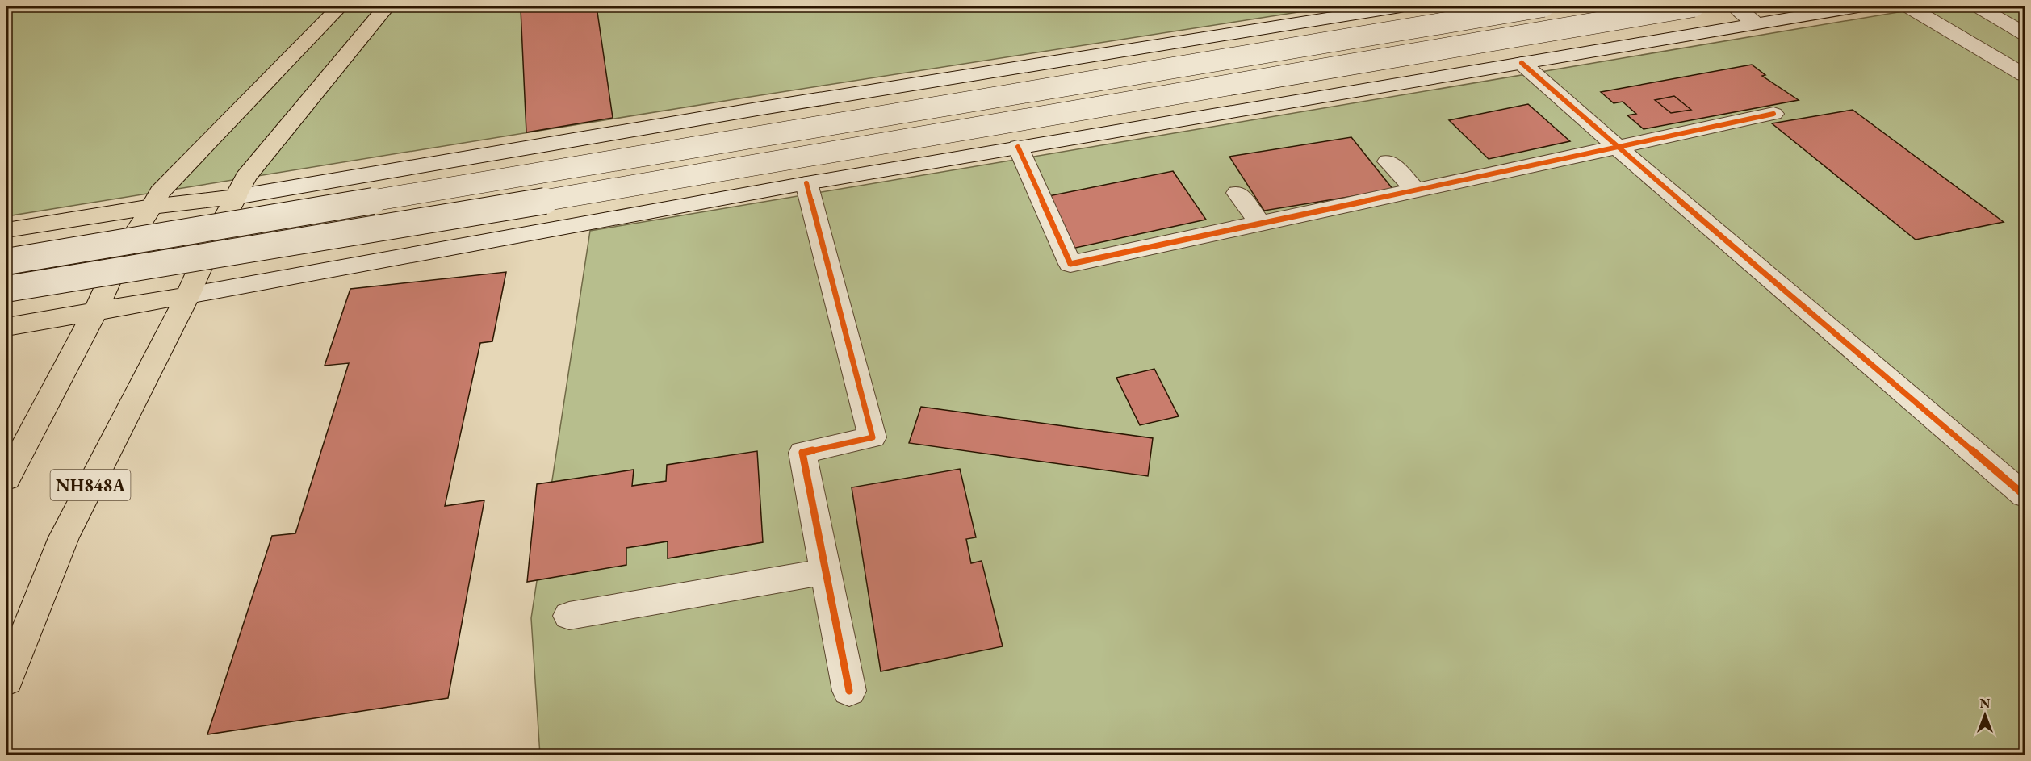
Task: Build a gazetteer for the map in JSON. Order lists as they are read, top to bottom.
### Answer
{
  "streets": {
    "main road": ["NH848A"]
  },
  "north": "top"
}
